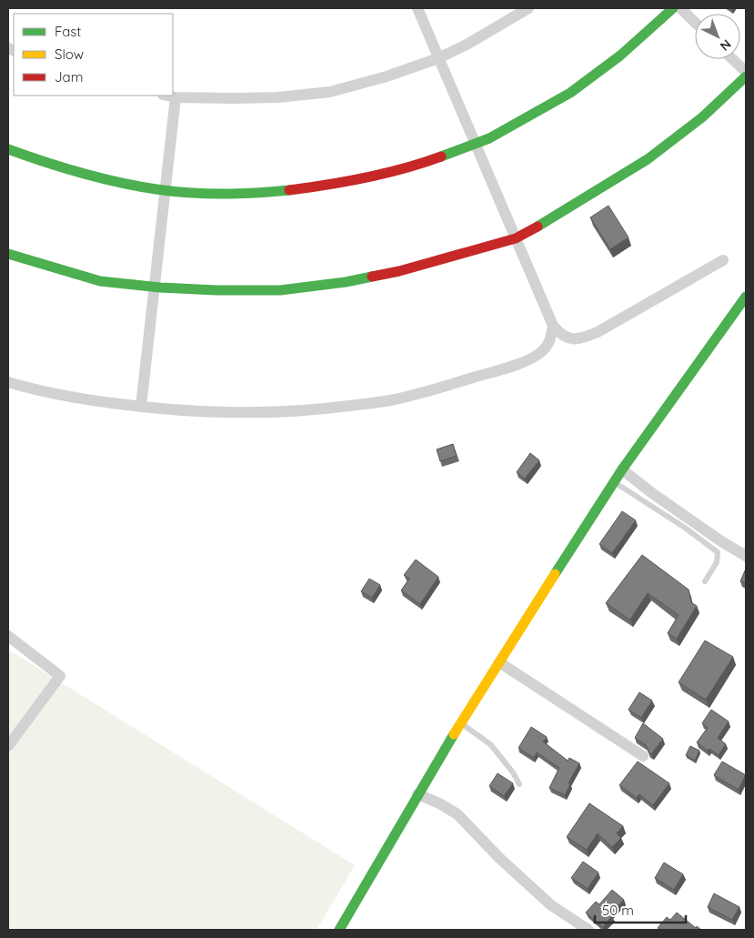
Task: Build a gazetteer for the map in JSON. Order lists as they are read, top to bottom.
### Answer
{
  "legend": ["Fast", "Slow", "Jam"],
  "scale_bar": "50 m",
  "north": "bottom right"
}
